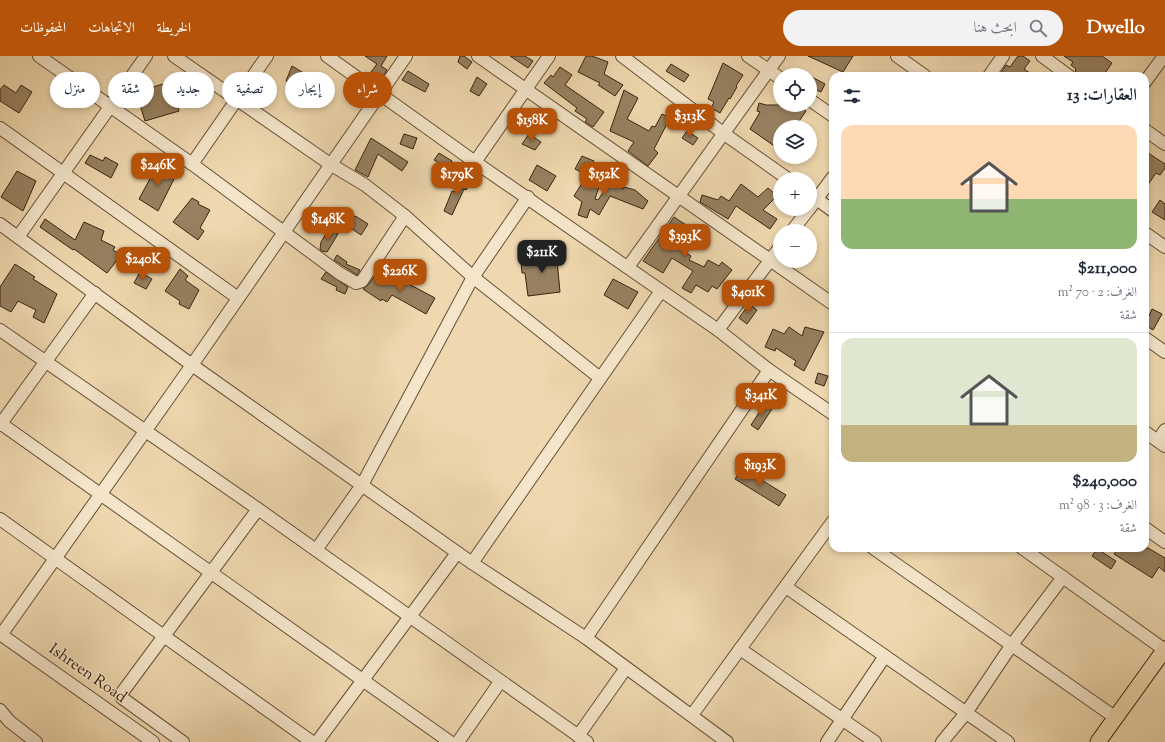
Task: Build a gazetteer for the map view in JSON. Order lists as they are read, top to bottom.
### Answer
{
  "streets": {
    "street": ["Ishreen Road"]
  },
  "page": {
    "header": "Dwello",
    "search": "ابحث هنا",
    "nav": ["الخريطة", "الاتجاهات", "المحفوظات"],
    "map_buttons": ["+", "−"],
    "chip": [
      "شراء",
      "إيجار",
      "تصفية",
      "جديد",
      "شقة",
      "منزل"
    ],
    "heading": "العقارات: 13",
    "price": [
      "$313K",
      "$158K",
      "$246K",
      "$179K",
      "$152K",
      "$148K",
      "$393K",
      "$211K",
      "$240K",
      "$226K",
      "$401K",
      "$341K",
      "$193K"
    ],
    "list": [
      {
        "name": "$211,000",
        "note": "الغرف: 2 · 70 m² · شقة"
      },
      {
        "name": "$240,000",
        "note": "الغرف: 3 · 98 m² · شقة"
      }
    ]
  }
}
